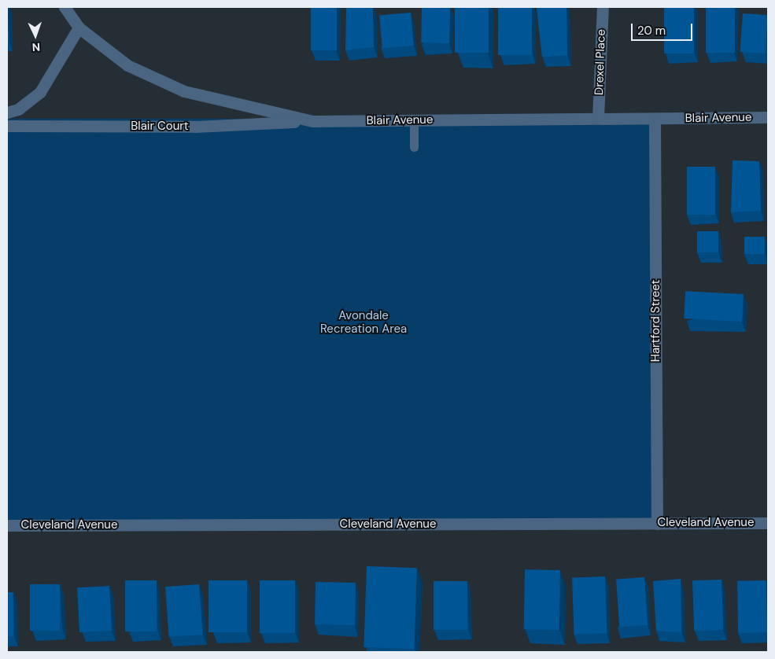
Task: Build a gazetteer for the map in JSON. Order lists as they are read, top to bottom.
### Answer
{
  "streets": {
    "street": [
      "Drexel Place",
      "Blair Avenue",
      "Blair Court",
      "Hartford Street",
      "Cleveland Avenue"
    ]
  },
  "crossings": [
    ["Drexel Place", "Blair Avenue"],
    ["Blair Avenue", "Blair Court"],
    ["Blair Avenue", "Hartford Street"],
    ["Hartford Street", "Cleveland Avenue"]
  ],
  "parks": ["Avondale Recreation Area"],
  "scale_bar": "20 m",
  "north": "bottom"
}
